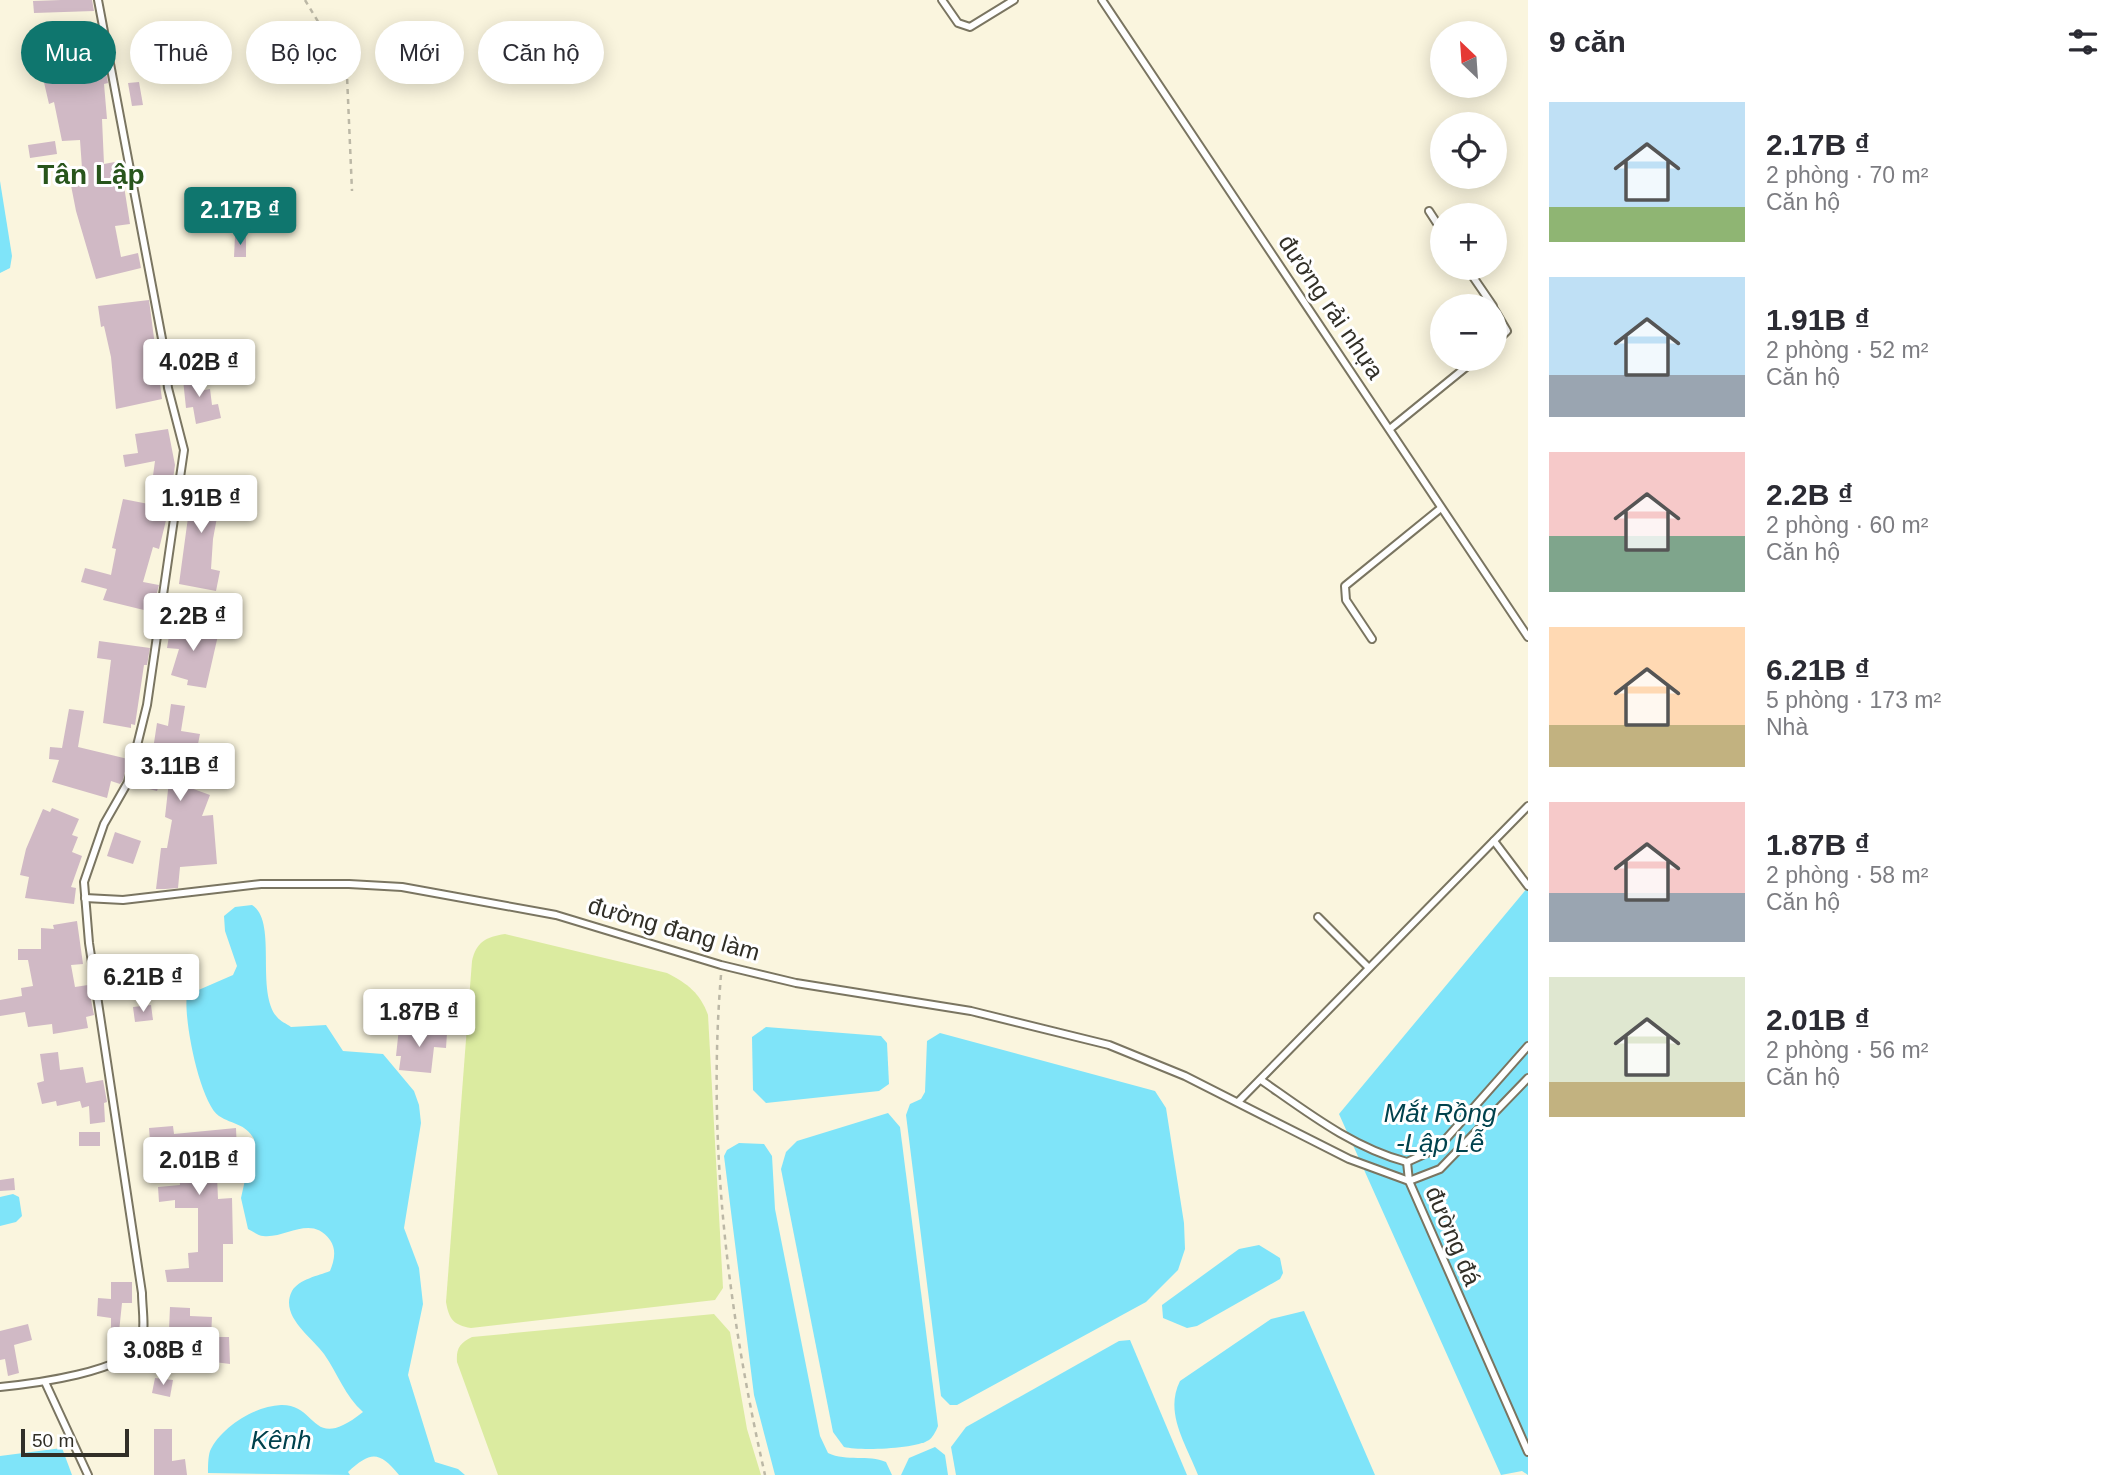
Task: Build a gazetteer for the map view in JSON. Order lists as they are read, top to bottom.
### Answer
{
  "streets": {
    "lane": ["đường rải nhựa", "đường đang làm", "đường đá"]
  },
  "crossings": [
    ["đường đang làm", "đường đá"]
  ],
  "districts": ["Tân Lập"],
  "water": ["Mắt Rồng -Lập Lễ", "Kênh"],
  "scale_bar": "50 m",
  "north": "top left",
  "page": {
    "heading": "9 căn",
    "map_buttons": ["+", "−"],
    "chip": [
      "Mua",
      "Thuê",
      "Bộ lọc",
      "Mới",
      "Căn hộ"
    ],
    "list": [
      {
        "name": "2.17B ₫",
        "note": "2 phòng · 70 m² · Căn hộ"
      },
      {
        "name": "1.91B ₫",
        "note": "2 phòng · 52 m² · Căn hộ"
      },
      {
        "name": "2.2B ₫",
        "note": "2 phòng · 60 m² · Căn hộ"
      },
      {
        "name": "6.21B ₫",
        "note": "5 phòng · 173 m² · Nhà"
      },
      {
        "name": "1.87B ₫",
        "note": "2 phòng · 58 m² · Căn hộ"
      },
      {
        "name": "2.01B ₫",
        "note": "2 phòng · 56 m² · Căn hộ"
      }
    ],
    "price": [
      "2.17B ₫",
      "4.02B ₫",
      "1.91B ₫",
      "2.2B ₫",
      "3.11B ₫",
      "6.21B ₫",
      "1.87B ₫",
      "2.01B ₫",
      "3.08B ₫"
    ],
    "scale": "50 m"
  }
}
